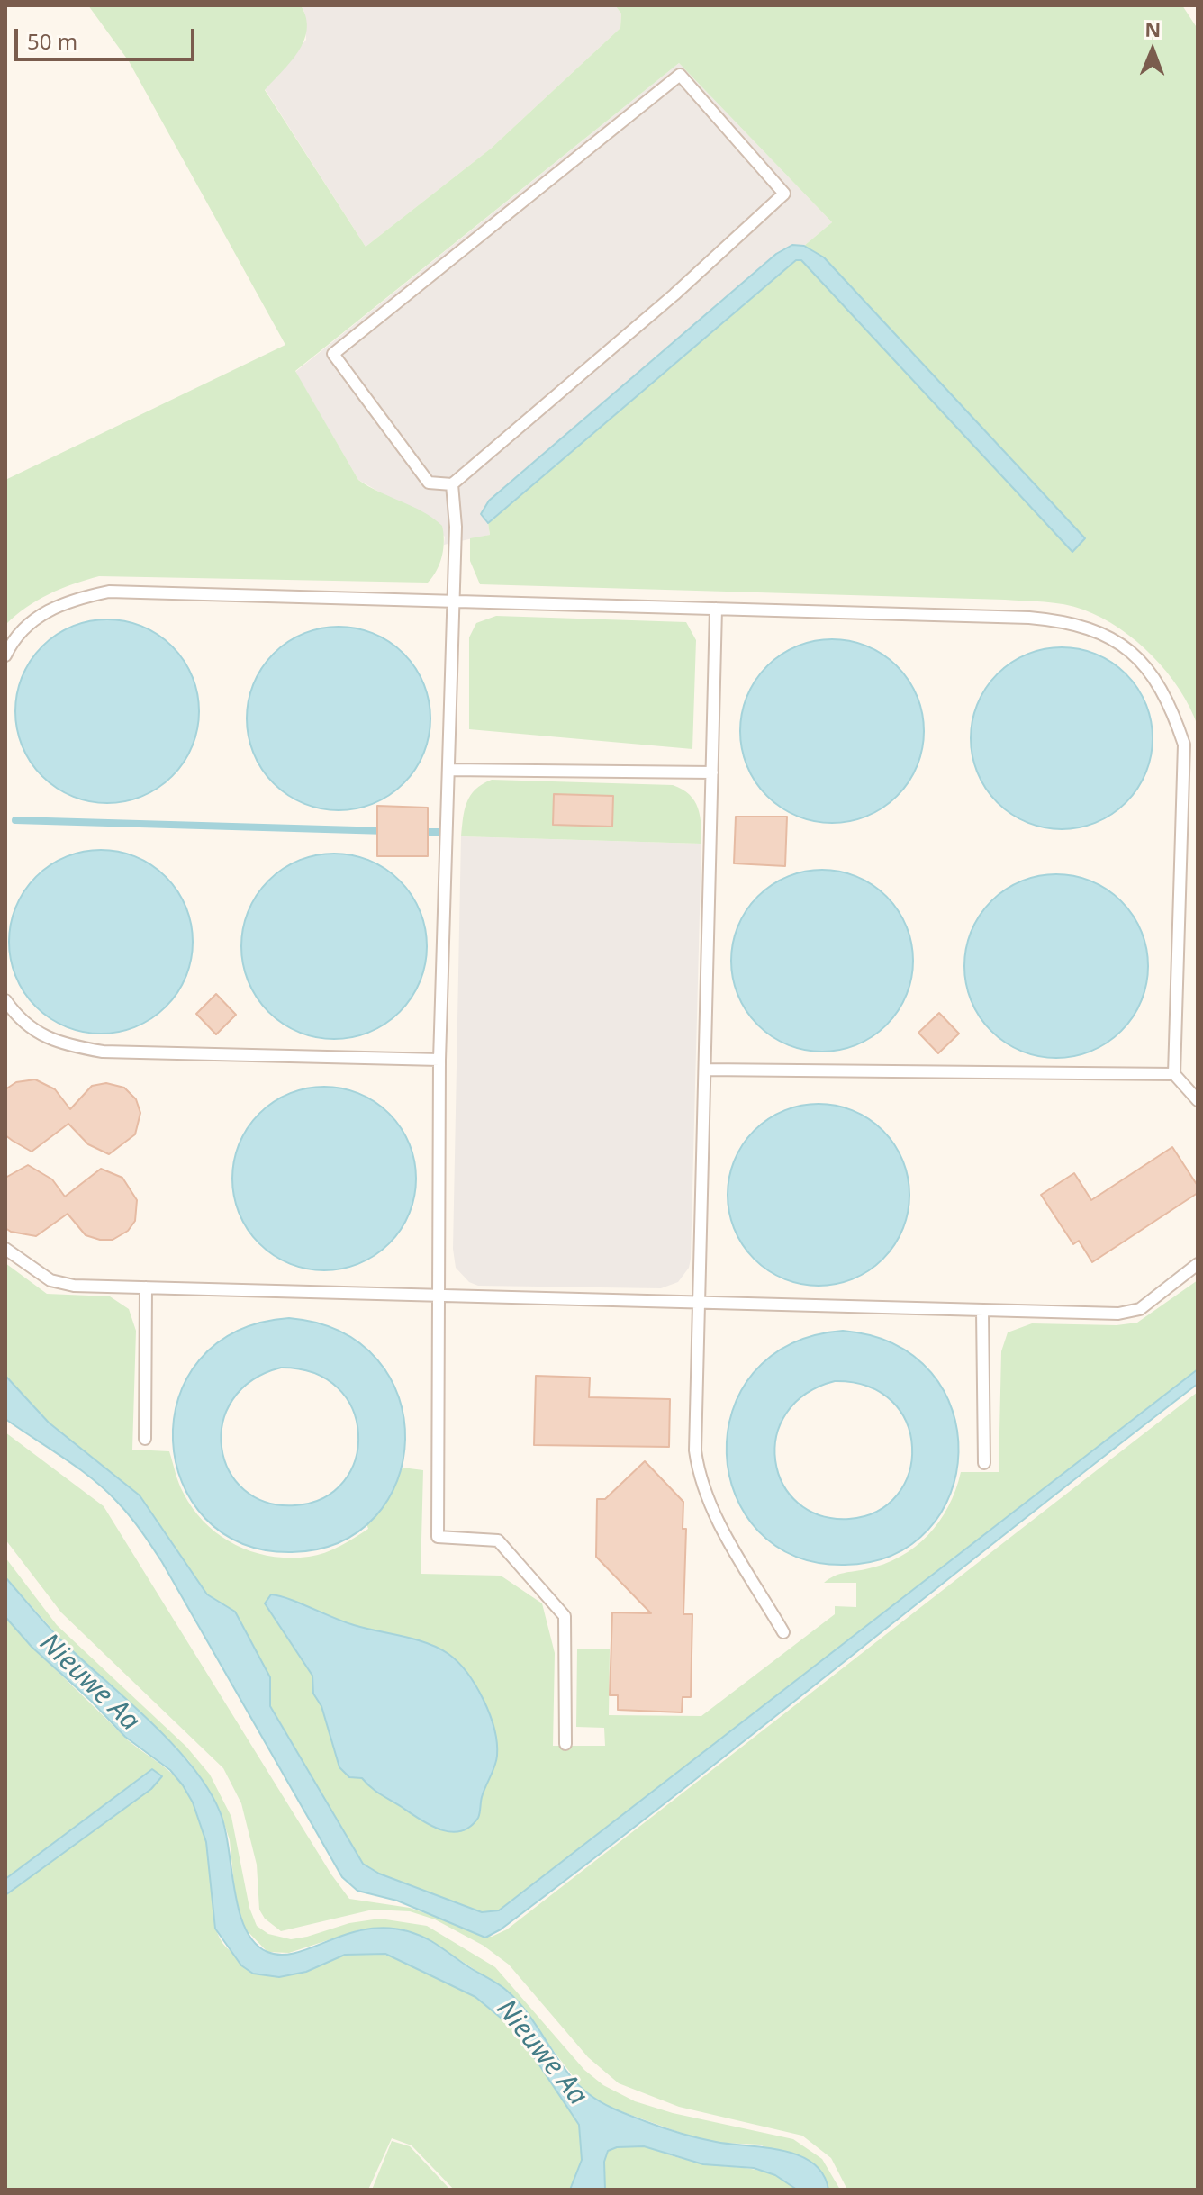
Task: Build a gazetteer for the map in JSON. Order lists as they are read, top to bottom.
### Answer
{
  "water": ["Nieuwe Aa"],
  "scale_bar": "50 m",
  "north": "top"
}
